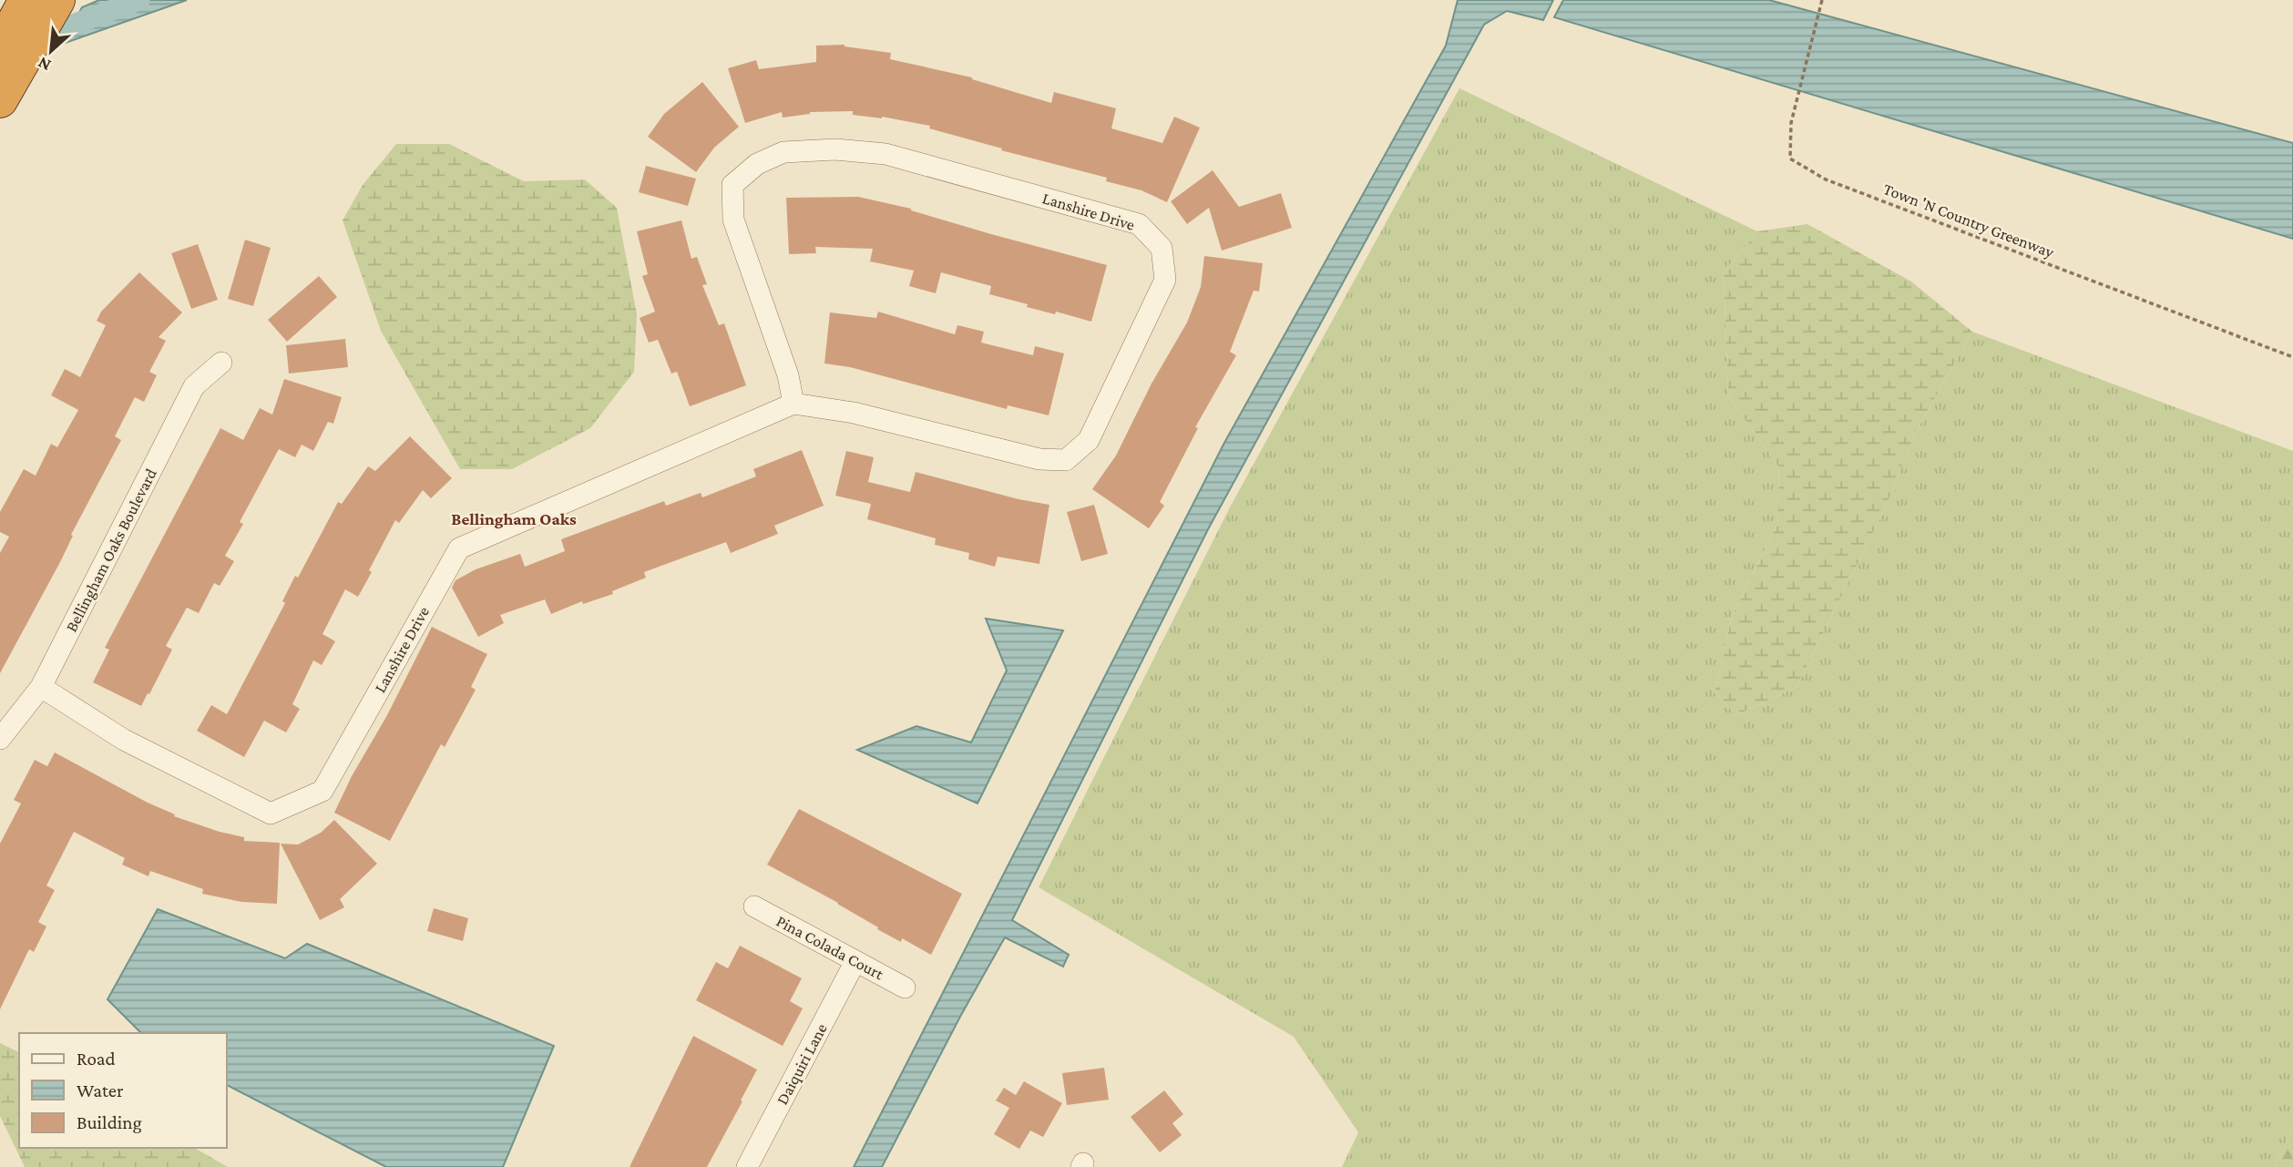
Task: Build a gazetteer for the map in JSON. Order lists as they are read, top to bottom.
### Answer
{
  "streets": {
    "street": [
      "Lanshire Drive",
      "Bellingham Oaks Boulevard",
      "Pina Colada Court",
      "Daiquiri Lane"
    ],
    "path": ["Town 'N Country Greenway"]
  },
  "crossings": [
    ["Lanshire Drive", "Bellingham Oaks Boulevard"],
    ["Pina Colada Court", "Daiquiri Lane"]
  ],
  "districts": ["Bellingham Oaks"],
  "legend": ["Road", "Water", "Building"],
  "north": "bottom left"
}
